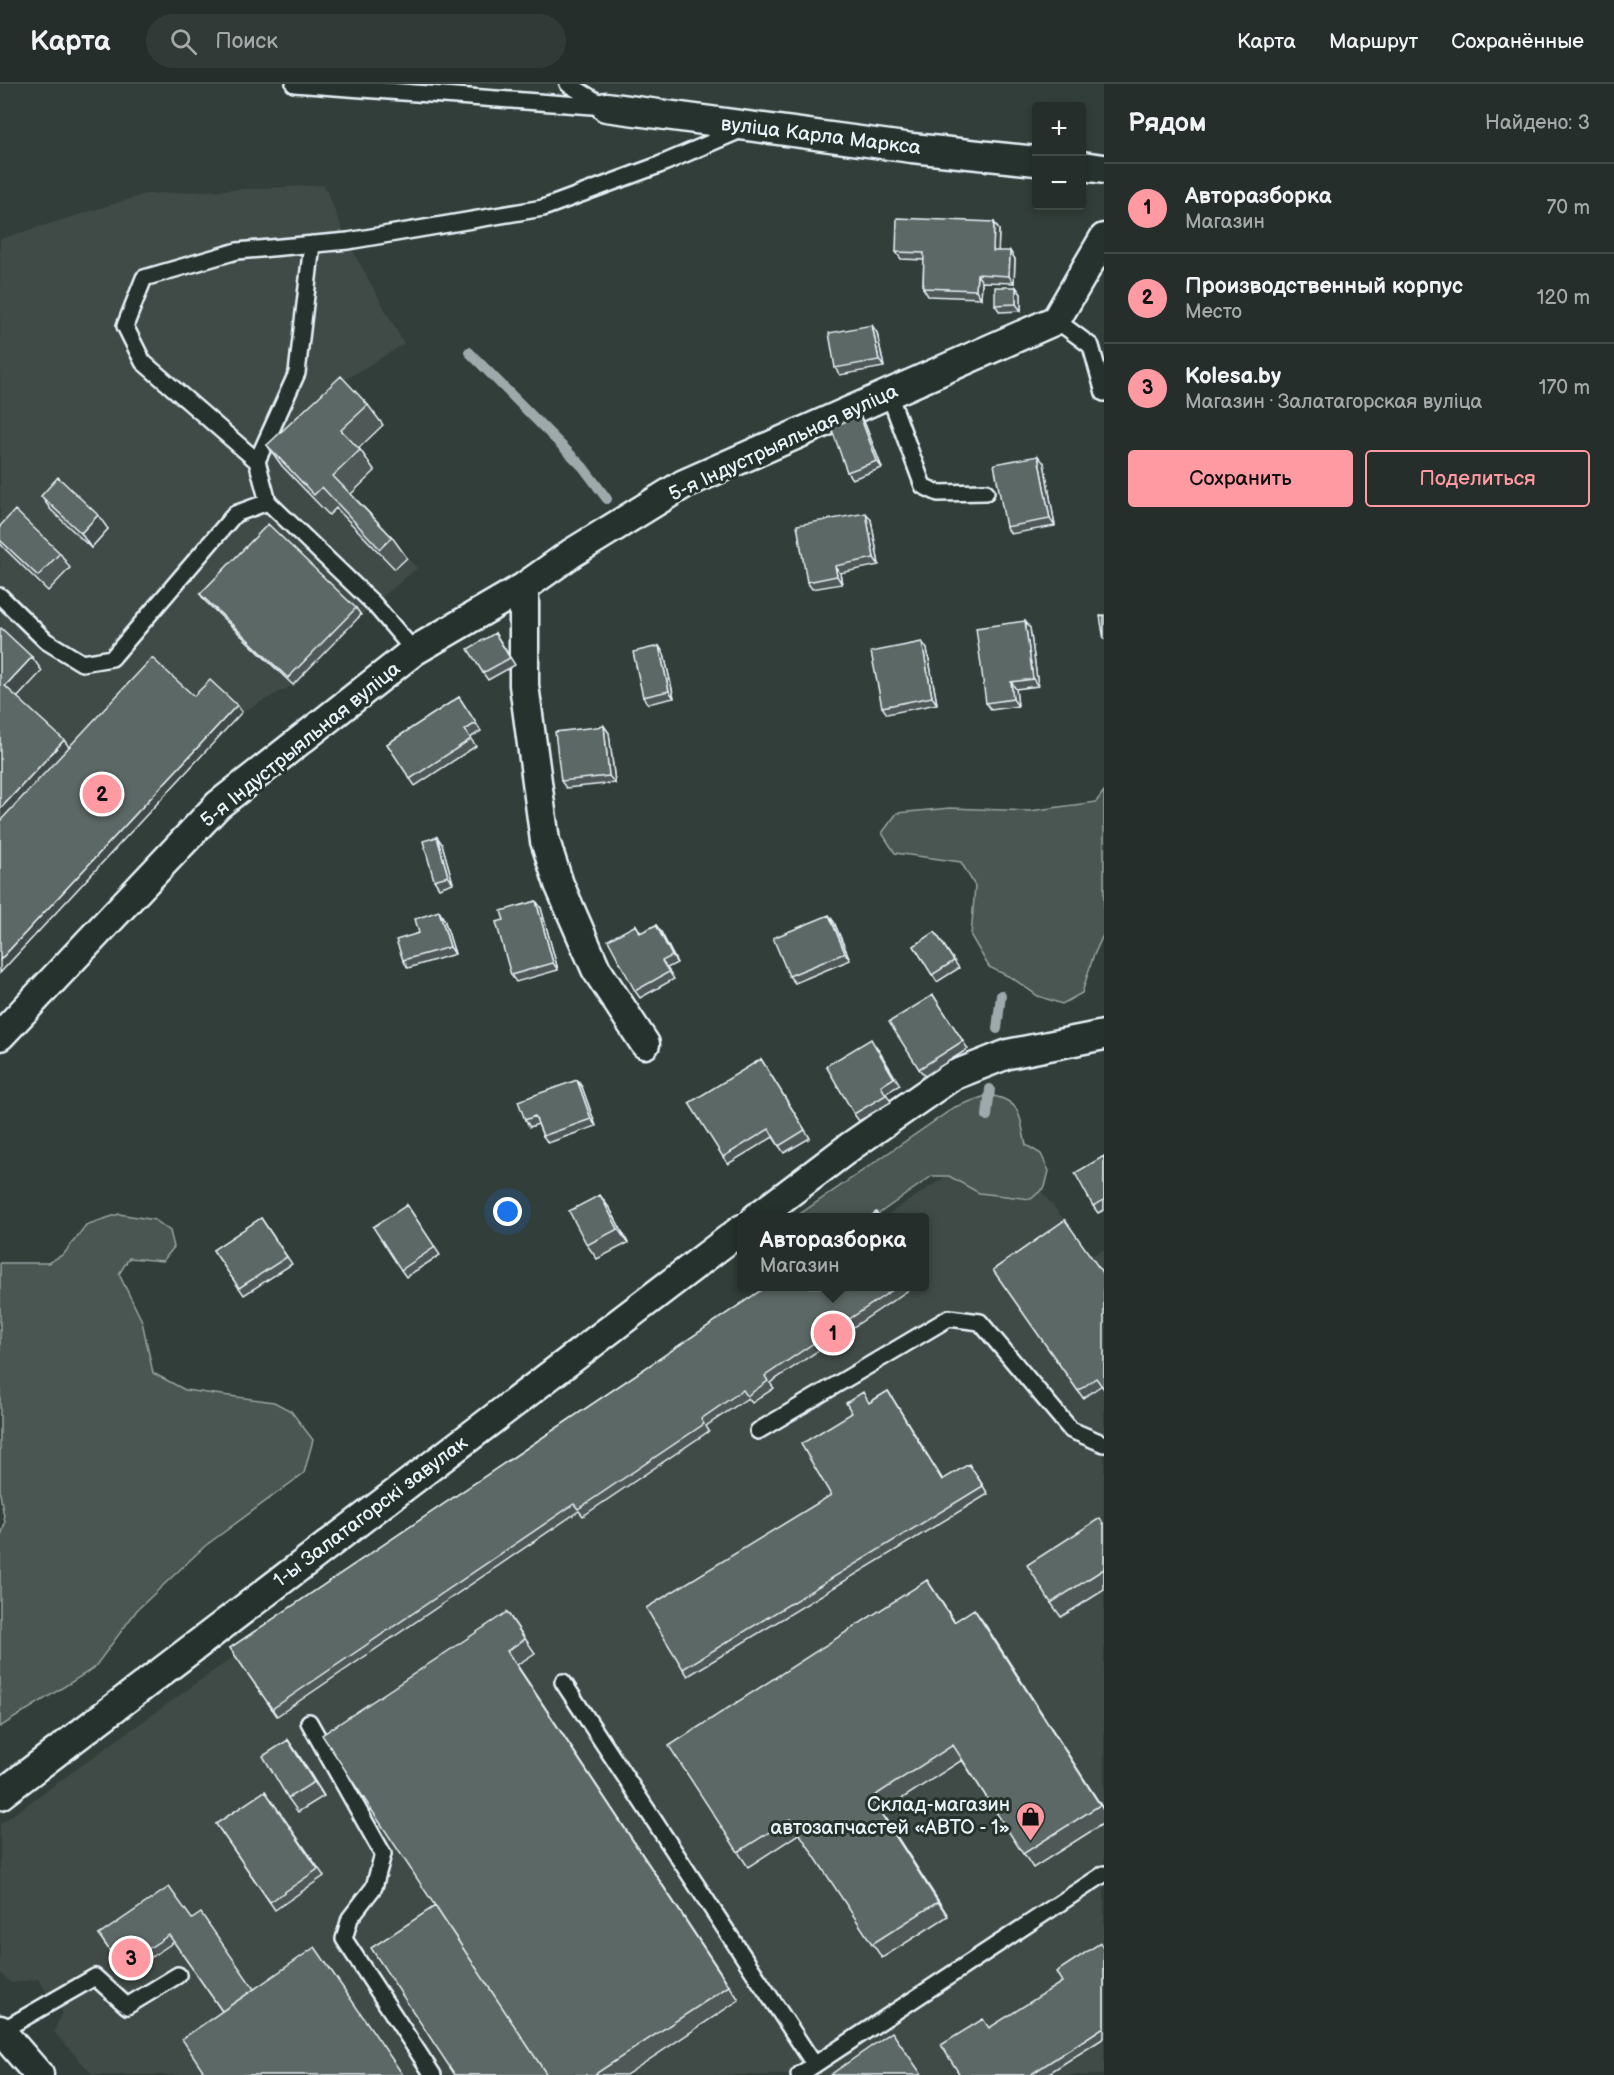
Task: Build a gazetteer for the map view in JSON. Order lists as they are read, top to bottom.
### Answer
{
  "streets": {
    "street": ["вуліца Карла Маркса", "5-я Індустрыяльная вуліца", "1-ы Залатагорскі завулак"]
  },
  "places": {
    "shop": ["Склад-магазин автозапчастей «АВТО - 1»"]
  },
  "page": {
    "header": "Карта",
    "search": "Поиск",
    "nav": ["Карта", "Маршрут", "Сохранённые"],
    "heading": ["Рядом", "Найдено: 3"],
    "map_buttons": ["+", "−"],
    "list": [
      {
        "mark": "1",
        "name": "Авторазборка",
        "note": "Магазин",
        "value": "70 m"
      },
      {
        "mark": "2",
        "name": "Производственный корпус",
        "note": "Место",
        "value": "120 m"
      },
      {
        "mark": "3",
        "name": "Kolesa.by",
        "note": "Магазин · Залатагорская вуліца",
        "value": "170 m"
      }
    ],
    "buttons": ["Сохранить", "Поделиться"],
    "pins": ["2", "1", "3"],
    "popup": ["Авторазборка", "Магазин"]
  }
}
